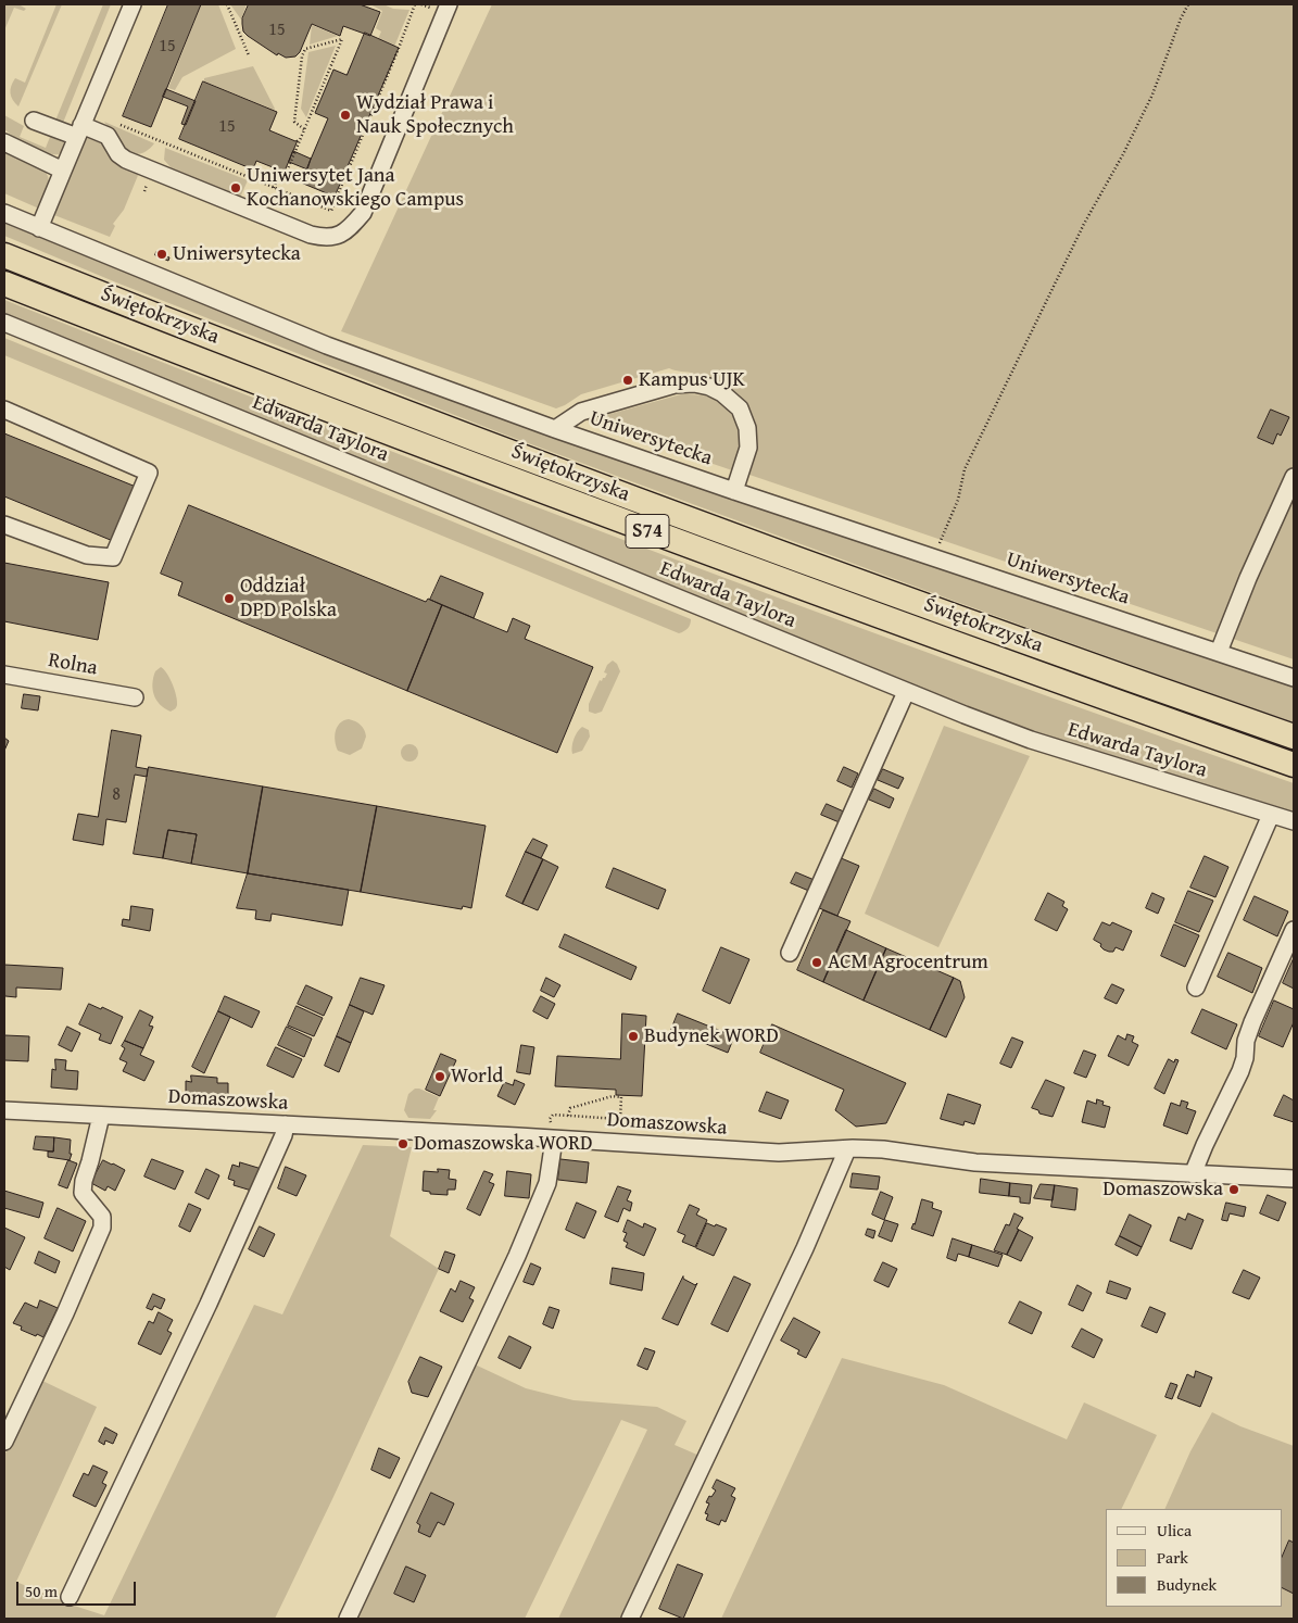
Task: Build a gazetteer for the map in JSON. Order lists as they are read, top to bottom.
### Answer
{
  "streets": {
    "highway": ["Świętokrzyska", "S74"],
    "street": [
      "Edwarda Taylora",
      "Uniwersytecka",
      "Rolna",
      "Domaszowska"
    ]
  },
  "places": [
    "Wydział Prawa i Nauk Społecznych",
    "Uniwersytet Jana Kochanowskiego Campus",
    "Uniwersytecka",
    "Kampus UJK",
    "Oddział DPD Polska",
    "ACM Agrocentrum",
    "Budynek WORD",
    "World",
    "Domaszowska WORD",
    "Domaszowska"
  ],
  "house_numbers": [
    "15",
    "15",
    "15",
    "8"
  ],
  "legend": ["Ulica", "Park", "Budynek"],
  "scale_bar": "50 m"
}
